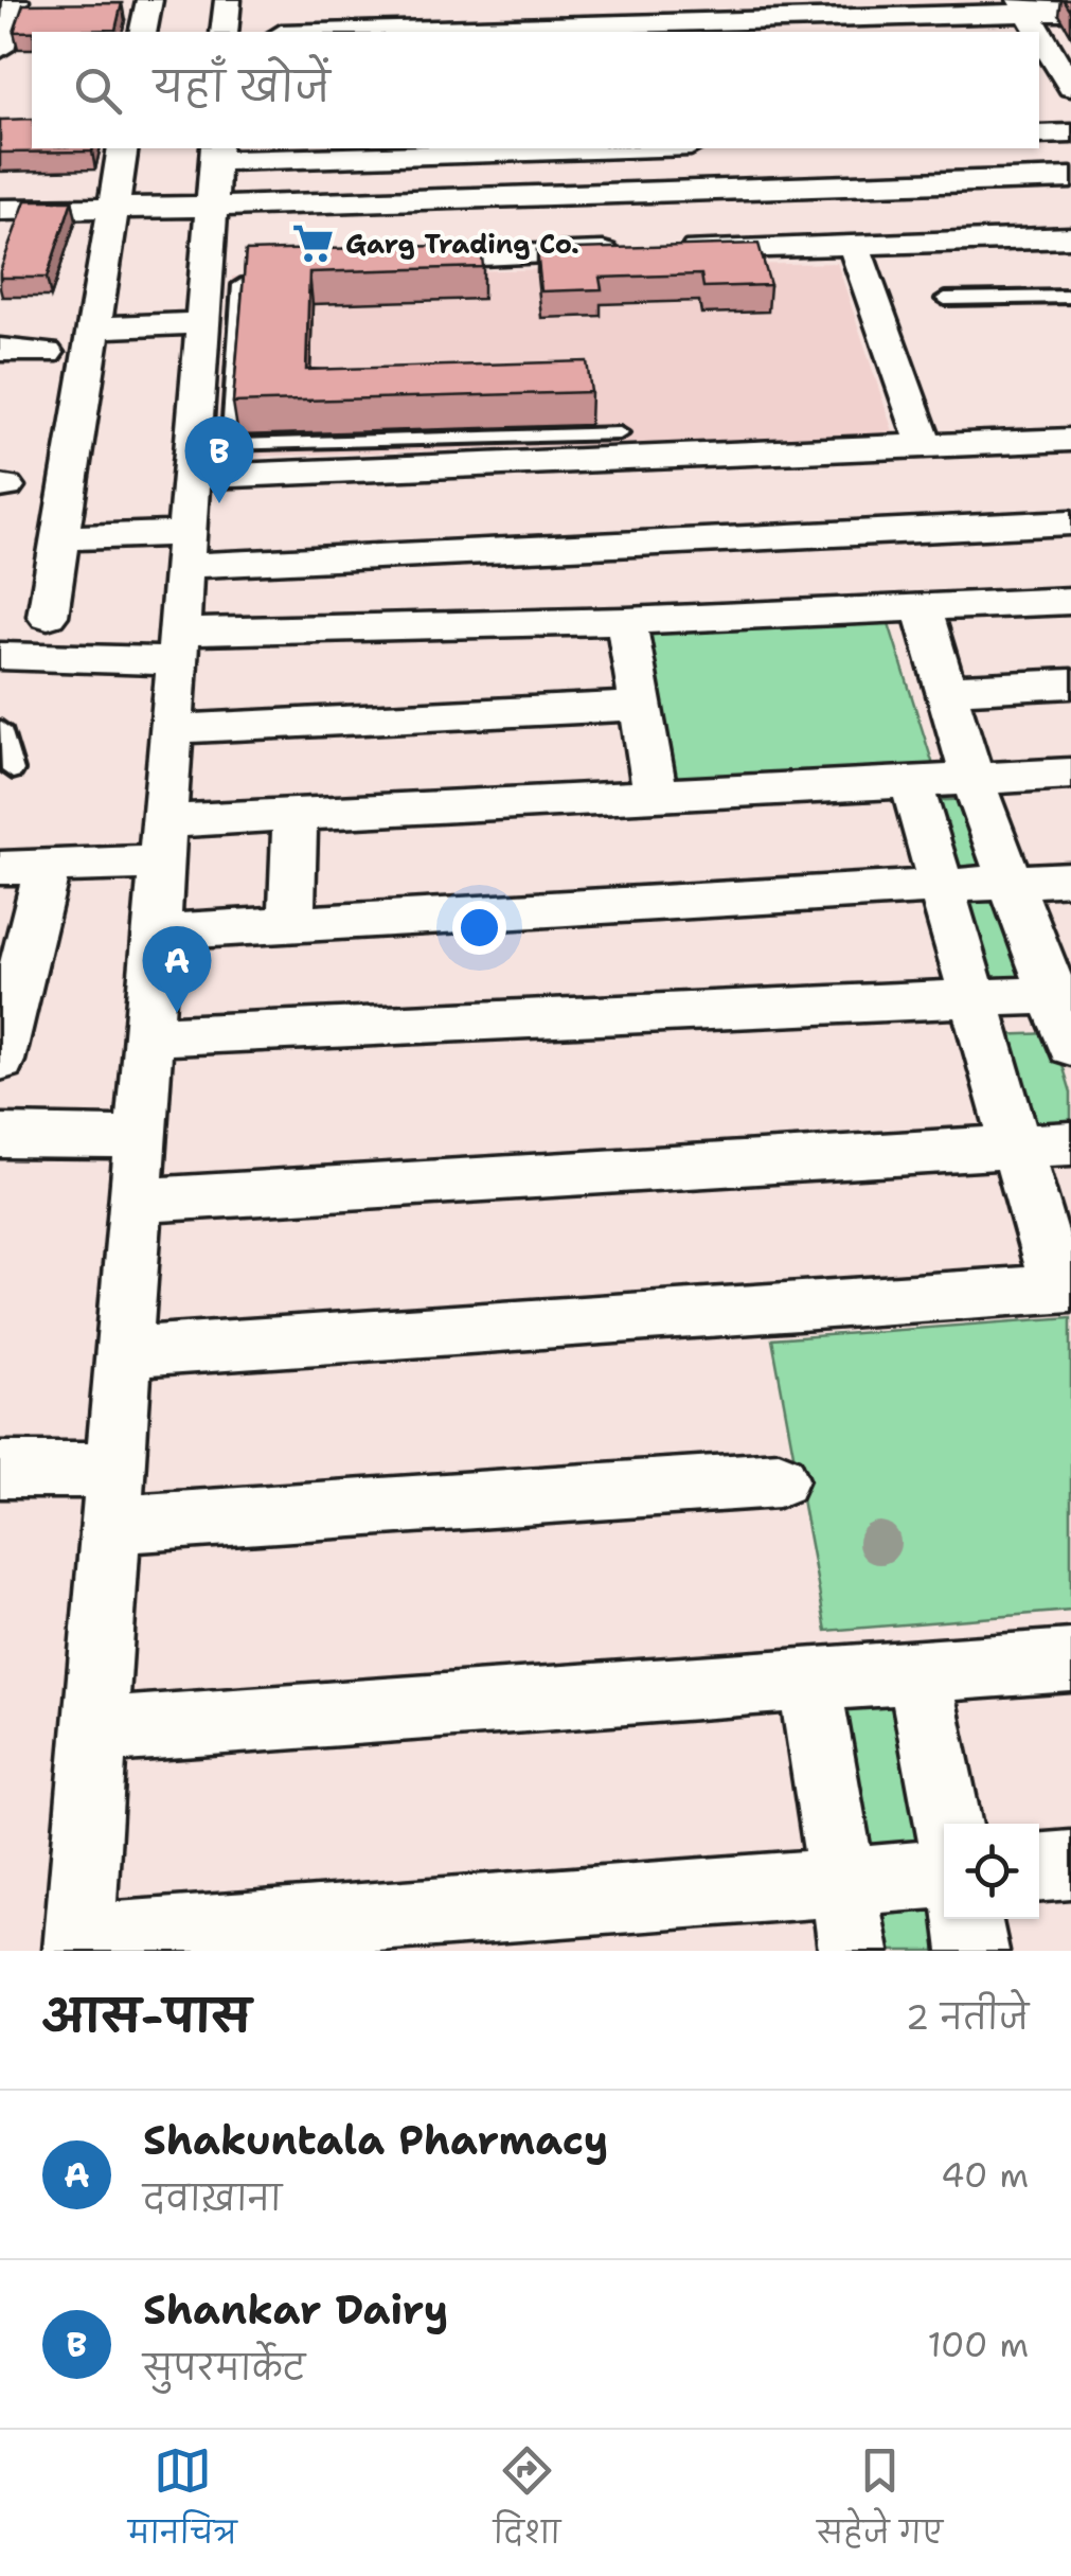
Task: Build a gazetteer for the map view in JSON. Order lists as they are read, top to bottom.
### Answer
{
  "places": {
    "supermarket": ["Garg Trading Co."]
  },
  "page": {
    "search": "यहाँ खोजें",
    "pins": ["B", "A"],
    "heading": ["आस-पास", "2 नतीजे"],
    "list": [
      {
        "mark": "A",
        "name": "Shakuntala Pharmacy",
        "note": "दवाख़ाना",
        "value": "40 m"
      },
      {
        "mark": "B",
        "name": "Shankar Dairy",
        "note": "सुपरमार्केट",
        "value": "100 m"
      }
    ],
    "nav": ["मानचित्र", "दिशा", "सहेजे गए"]
  }
}
